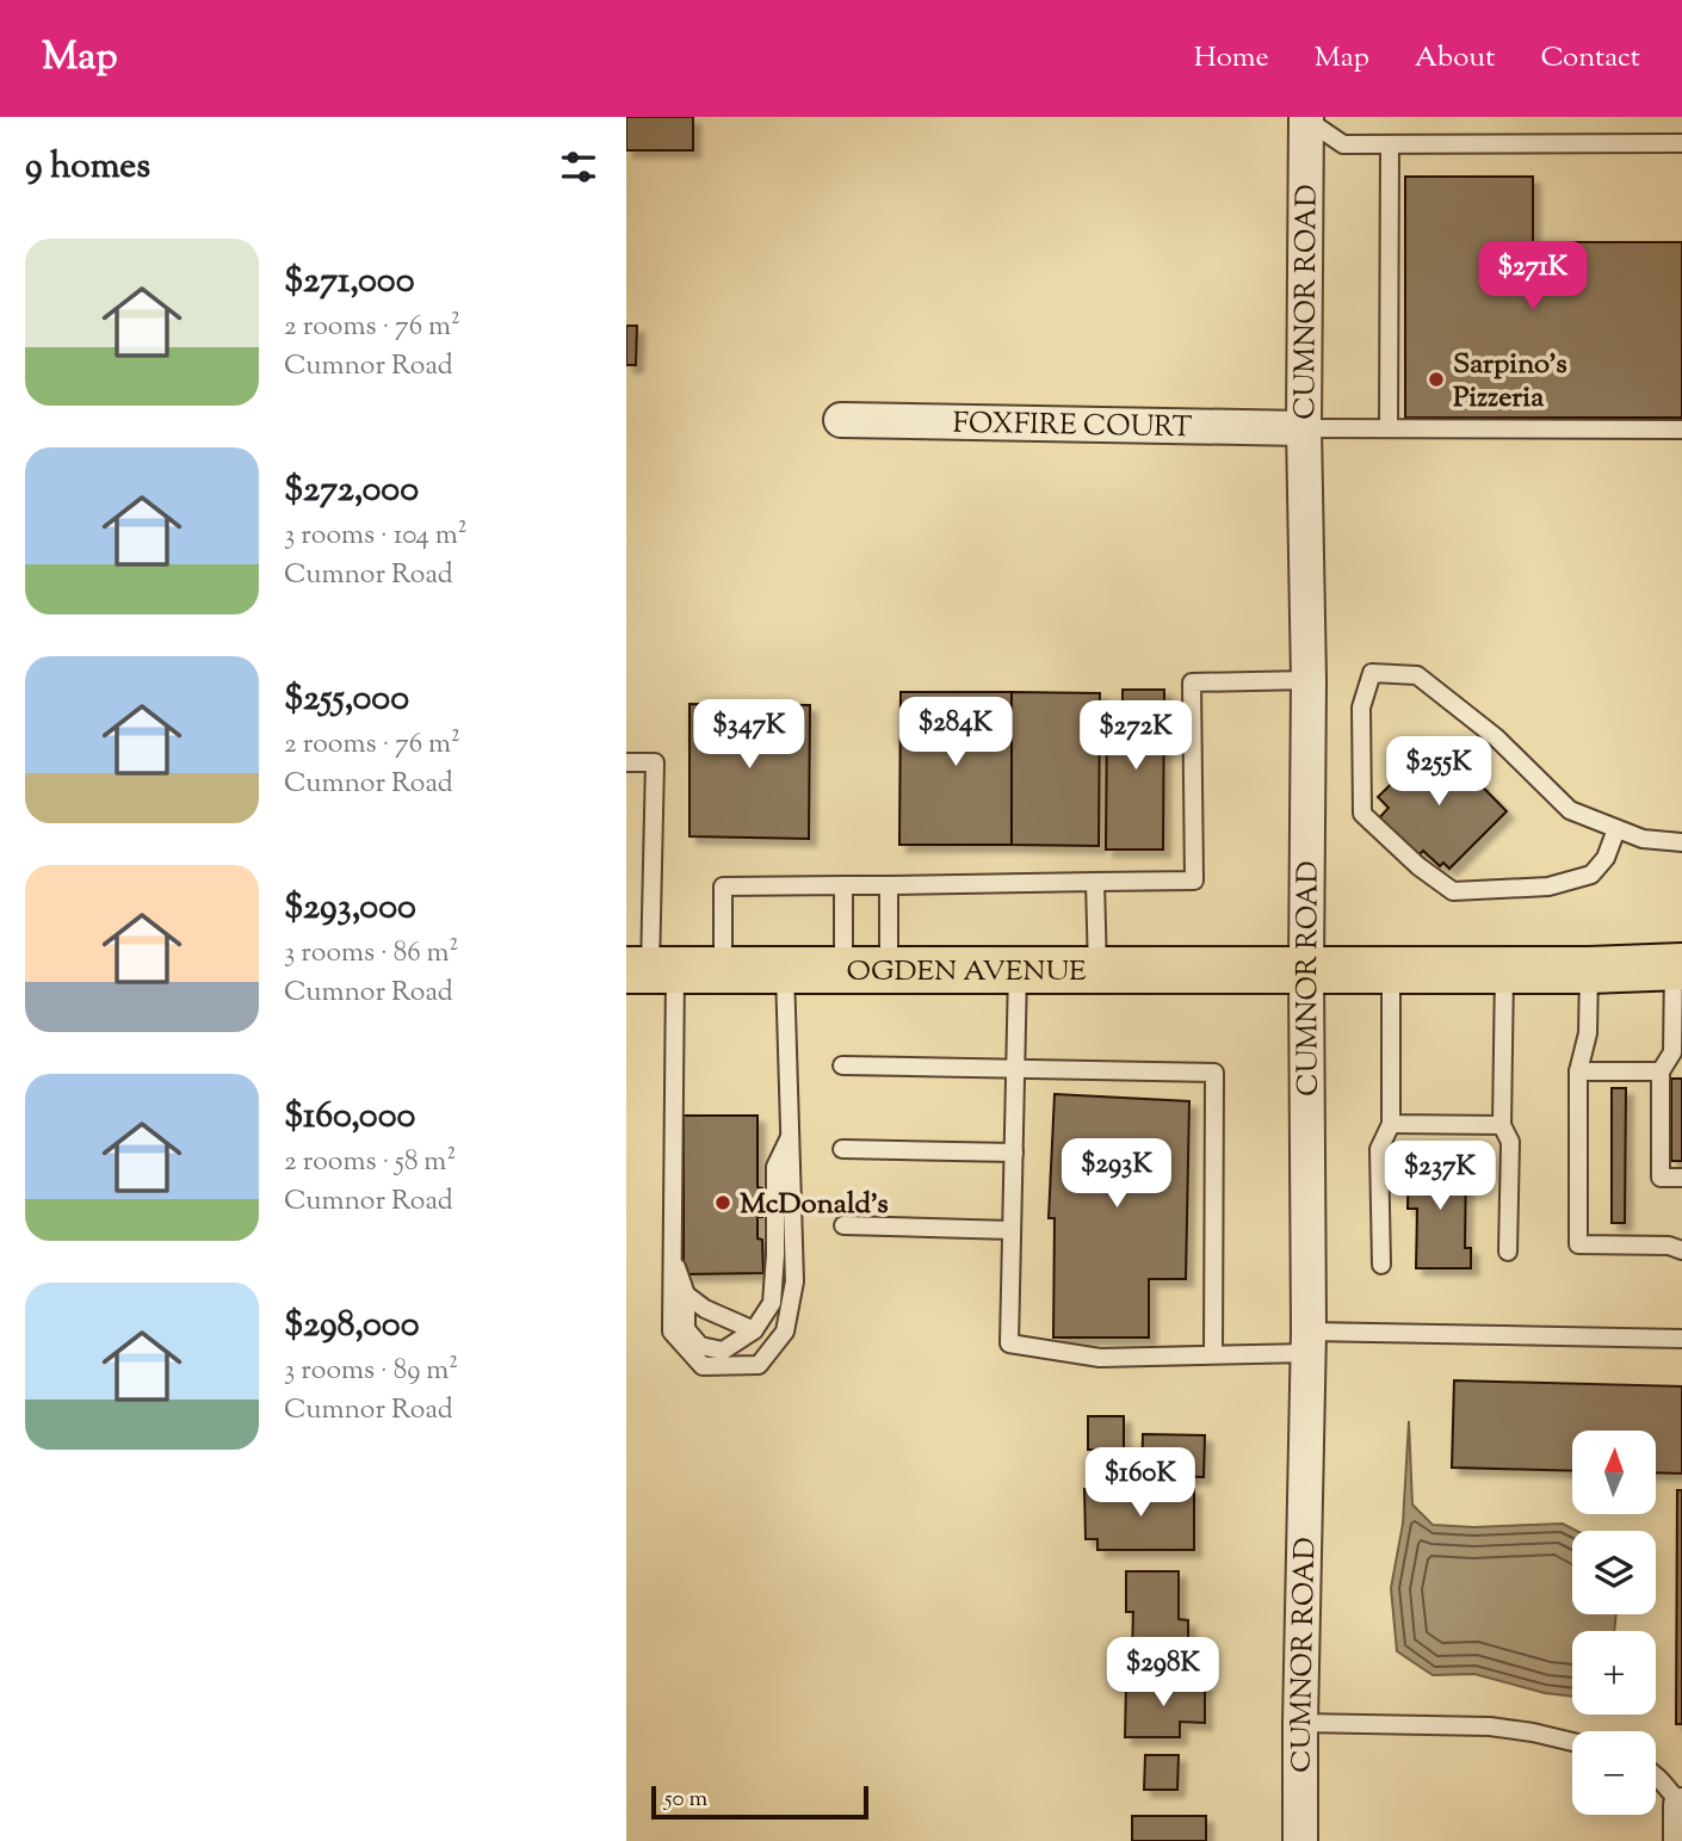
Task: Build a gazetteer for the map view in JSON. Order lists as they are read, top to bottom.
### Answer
{
  "streets": {
    "main road": ["OGDEN AVENUE"],
    "street": ["CUMNOR ROAD", "FOXFIRE COURT"]
  },
  "crossings": [
    ["CUMNOR ROAD", "FOXFIRE COURT"],
    ["CUMNOR ROAD", "OGDEN AVENUE"]
  ],
  "places": ["Sarpino's Pizzeria", "McDonald's"],
  "scale_bar": "50 m",
  "north": "top",
  "page": {
    "header": "Map",
    "nav": [
      "Home",
      "Map",
      "About",
      "Contact"
    ],
    "heading": "9 homes",
    "list": [
      {
        "name": "$271,000",
        "note": "2 rooms · 76 m² · Cumnor Road"
      },
      {
        "name": "$272,000",
        "note": "3 rooms · 104 m² · Cumnor Road"
      },
      {
        "name": "$255,000",
        "note": "2 rooms · 76 m² · Cumnor Road"
      },
      {
        "name": "$293,000",
        "note": "3 rooms · 86 m² · Cumnor Road"
      },
      {
        "name": "$160,000",
        "note": "2 rooms · 58 m² · Cumnor Road"
      },
      {
        "name": "$298,000",
        "note": "3 rooms · 89 m² · Cumnor Road"
      }
    ],
    "price": [
      "$271K",
      "$284K",
      "$347K",
      "$272K",
      "$255K",
      "$293K",
      "$237K",
      "$160K",
      "$298K"
    ],
    "map_buttons": ["+", "−"],
    "scale": "50 m"
  }
}
